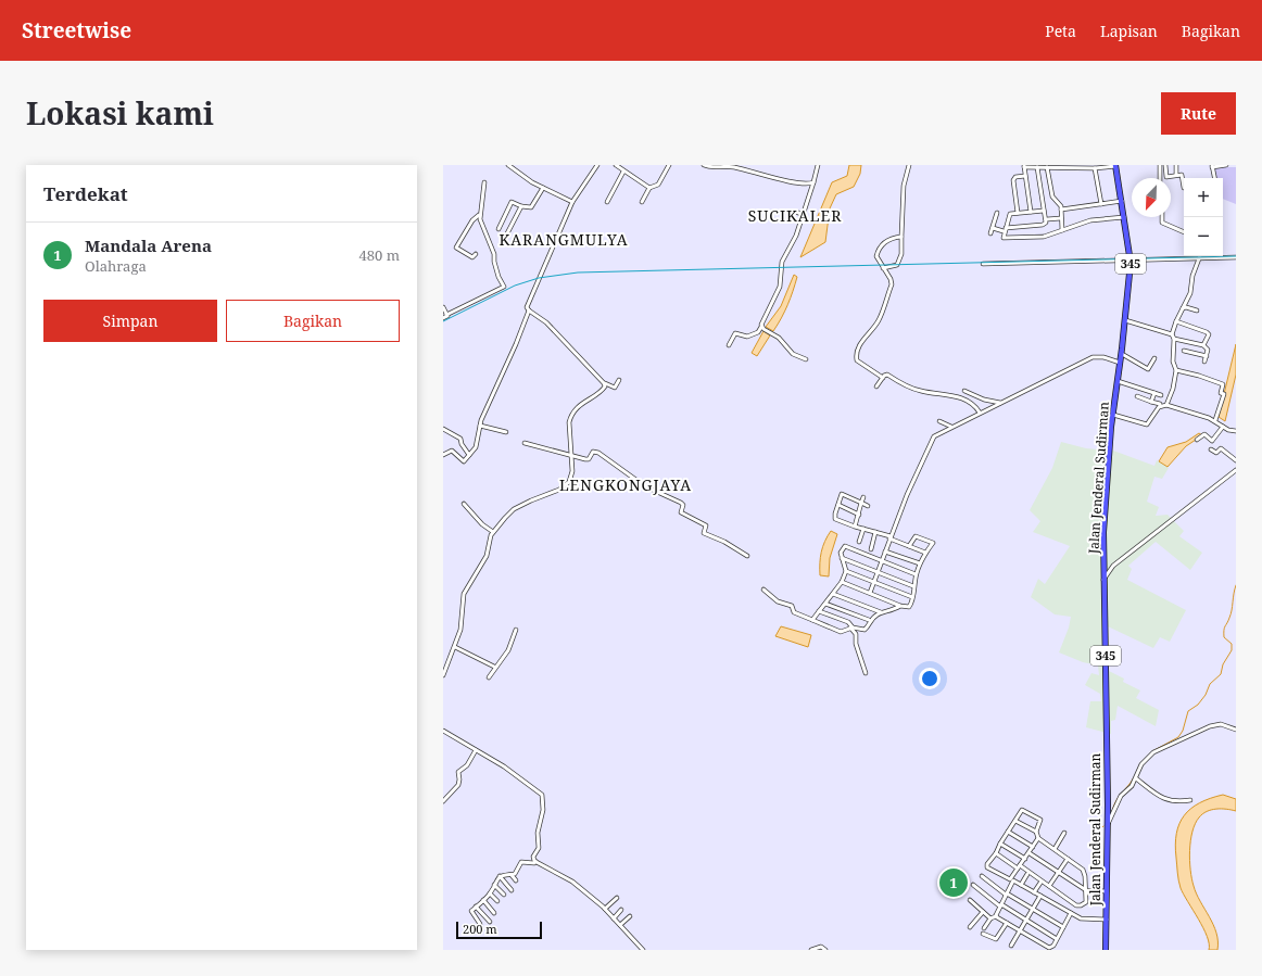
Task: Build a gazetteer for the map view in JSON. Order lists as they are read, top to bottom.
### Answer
{
  "streets": {
    "main road": ["345", "Jalan Jenderal Sudirman"]
  },
  "districts": ["SUCIKALER", "KARANGMULYA", "LENGKONGJAYA"],
  "scale_bar": "200 m",
  "north": "bottom left",
  "page": {
    "header": "Streetwise",
    "nav": ["Peta", "Lapisan", "Bagikan"],
    "title": "Lokasi kami",
    "buttons": [
      "Rute",
      ["Simpan", "Bagikan"]
    ],
    "heading": "Terdekat",
    "map_buttons": ["+", "−"],
    "list": [
      {
        "mark": "1",
        "name": "Mandala Arena",
        "note": "Olahraga",
        "value": "480 m"
      }
    ],
    "pins": "1",
    "scale": "200 m"
  }
}
